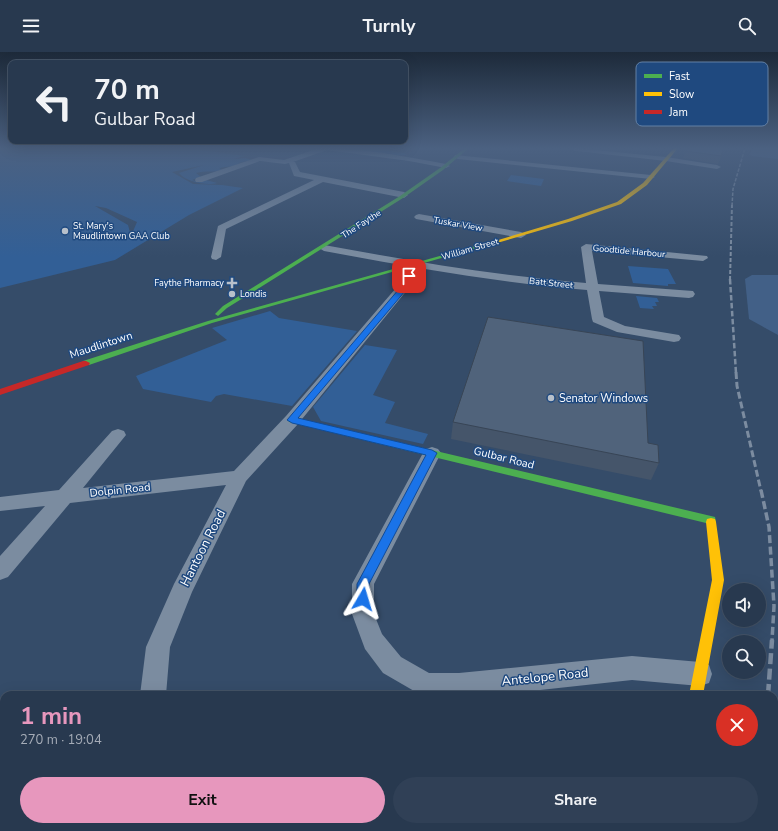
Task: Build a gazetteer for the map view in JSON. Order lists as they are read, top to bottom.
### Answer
{
  "streets": {
    "street": [
      "The Faythe",
      "Tuskar View",
      "William Street",
      "Goodtide Harbour",
      "Batt Street",
      "Maudlintown",
      "Gulbar Road",
      "Dolpin Road",
      "Hantoon Road",
      "Antelope Road"
    ]
  },
  "crossings": [
    ["The Faythe", "William Street"],
    ["The Faythe", "Maudlintown"],
    ["Tuskar View", "William Street"],
    ["William Street", "Batt Street"],
    ["William Street", "Maudlintown"],
    ["William Street", "Hantoon Road"],
    ["Goodtide Harbour", "Batt Street"],
    ["Gulbar Road", "Hantoon Road"],
    ["Gulbar Road", "Antelope Road"],
    ["Dolpin Road", "Hantoon Road"]
  ],
  "places": {
    "other": ["St. Mary's Maudlintown GAA Club", "Londis", "Senator Windows"],
    "health": ["Faythe Pharmacy"]
  },
  "legend": ["Fast", "Slow", "Jam"],
  "page": {
    "header": "Turnly",
    "turn": ["70 m", "Gulbar Road"],
    "heading": ["1 min", "270 m · 19:04"],
    "buttons": ["Exit", "Share"]
  }
}
